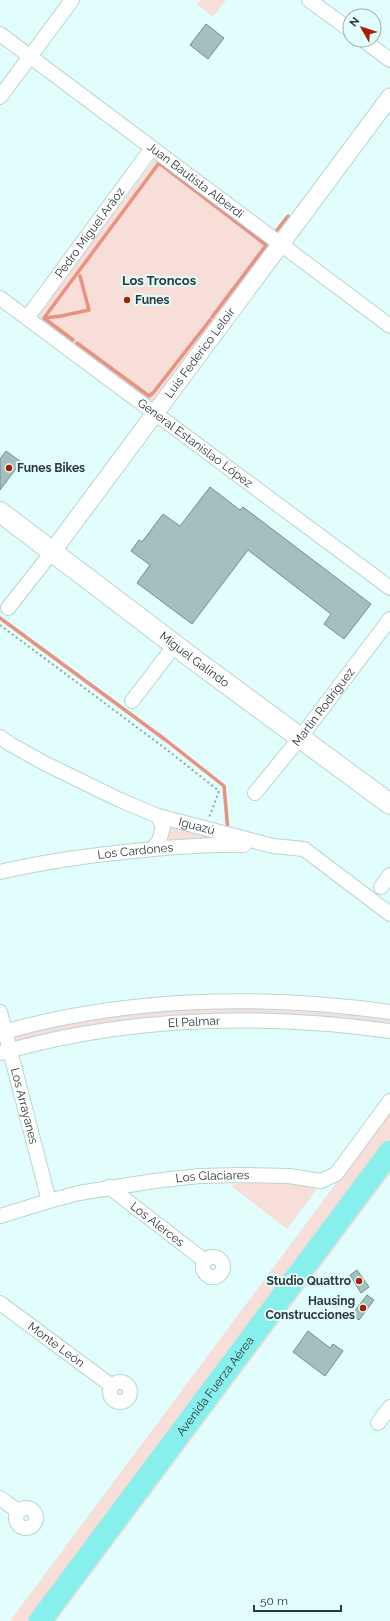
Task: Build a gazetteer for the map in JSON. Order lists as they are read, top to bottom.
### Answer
{
  "streets": {
    "main road": ["Miguel Galindo", "Avenida Fuerza Aérea"],
    "street": [
      "Juan Bautista Alberdi",
      "Pedro Miguel Aráoz",
      "Luis Federico Leloir",
      "General Estanislao López",
      "Martín Rodríguez",
      "Iguazú",
      "Los Cardones",
      "El Palmar",
      "Los Arrayanes",
      "Los Glaciares",
      "Los Alerces",
      "Monte León"
    ]
  },
  "crossings": [
    ["Juan Bautista Alberdi", "Pedro Miguel Aráoz"],
    ["Juan Bautista Alberdi", "Luis Federico Leloir"],
    ["Pedro Miguel Aráoz", "General Estanislao López"],
    ["Luis Federico Leloir", "General Estanislao López"],
    ["Luis Federico Leloir", "Miguel Galindo"],
    ["Miguel Galindo", "Martín Rodríguez"],
    ["Iguazú", "Los Cardones"],
    ["El Palmar", "Los Arrayanes"],
    ["Los Arrayanes", "Los Glaciares"],
    ["Los Glaciares", "Los Alerces"]
  ],
  "districts": ["Los Troncos"],
  "places": [
    "Funes",
    "Funes Bikes",
    "Studio Quattro",
    "Hausing Construcciones"
  ],
  "scale_bar": "50 m",
  "north": "top left"
}
